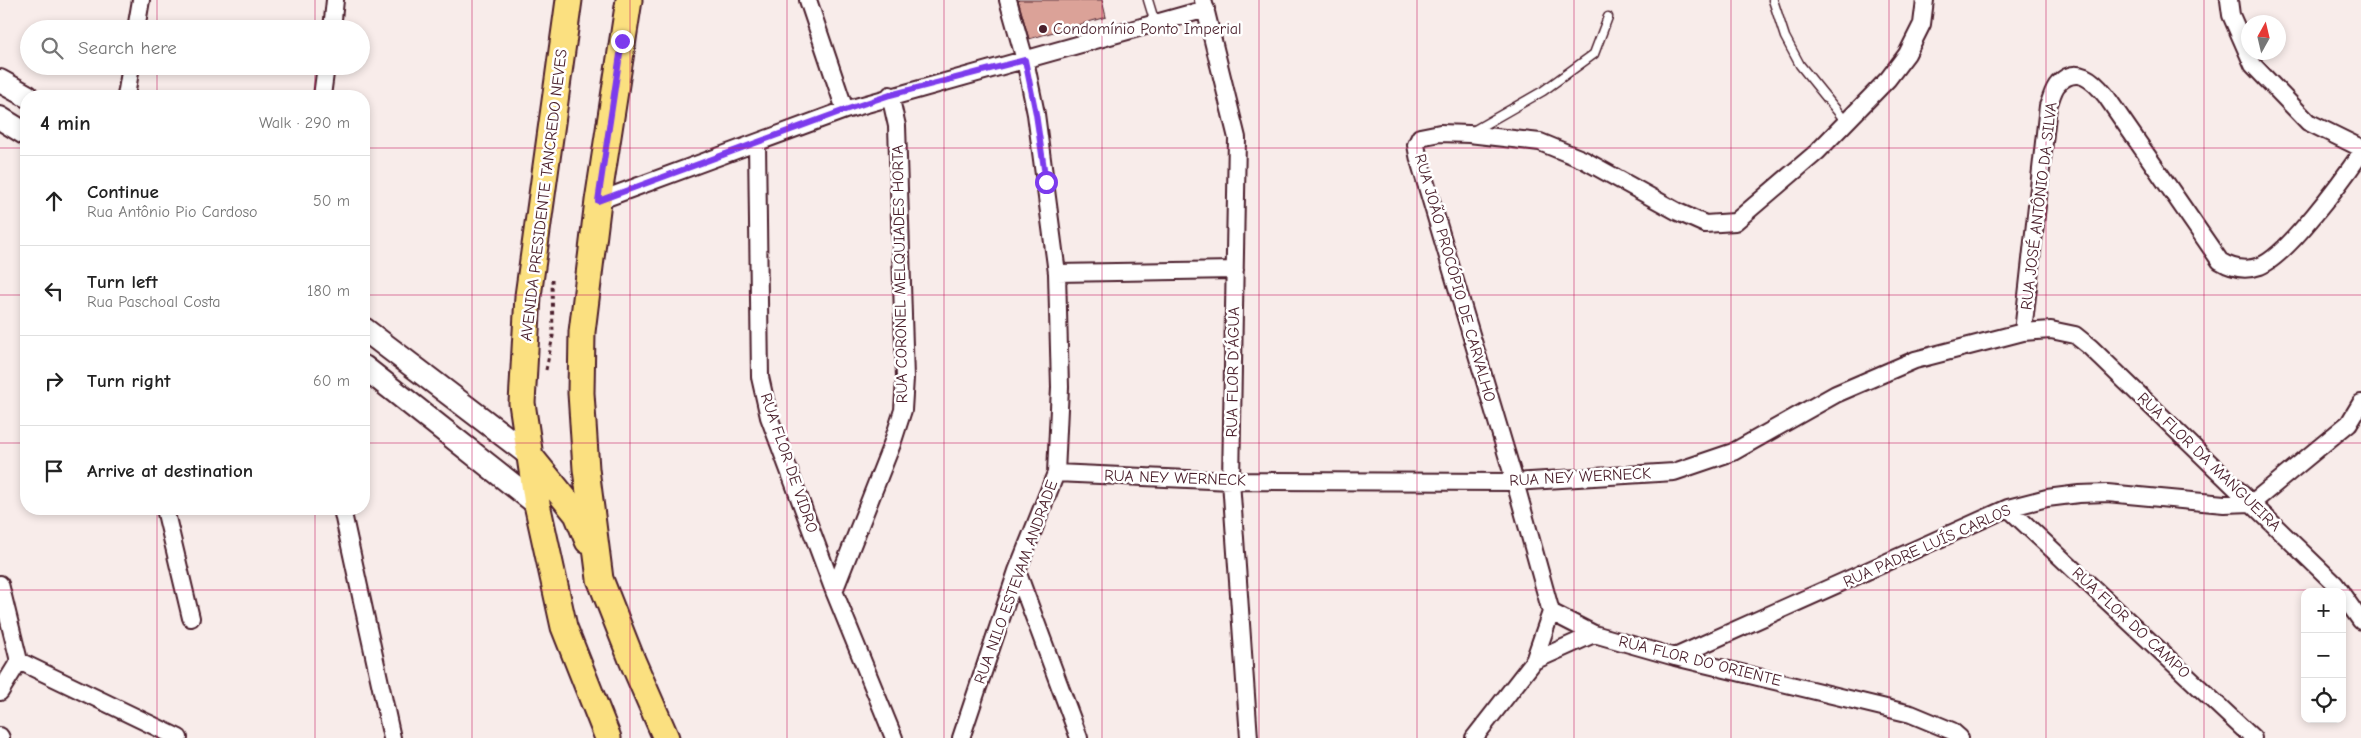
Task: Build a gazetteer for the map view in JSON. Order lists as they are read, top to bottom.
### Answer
{
  "streets": {
    "main road": ["AVENIDA PRESIDENTE TANCREDO NEVES"],
    "street": [
      "RUA JOSÉ ANTÔNIO DA SILVA",
      "RUA CORONEL MELQUIADES HORTA",
      "RUA JOÃO PROCÓPIO DE CARVALHO",
      "RUA FLOR D'ÁGUA",
      "RUA FLOR DA MANGUEIRA",
      "RUA FLOR DE VIDRO",
      "RUA NEY WERNECK",
      "RUA PADRE LUÍS CARLOS",
      "RUA NILO ESTEVAM ANDRADE",
      "RUA FLOR DO CAMPO",
      "RUA FLOR DO ORIENTE"
    ]
  },
  "crossings": [
    ["RUA JOSÉ ANTÔNIO DA SILVA", "RUA NEY WERNECK"],
    ["RUA CORONEL MELQUIADES HORTA", "RUA FLOR DE VIDRO"],
    ["RUA JOÃO PROCÓPIO DE CARVALHO", "RUA NEY WERNECK"],
    ["RUA FLOR D'ÁGUA", "RUA NEY WERNECK"],
    ["RUA FLOR DA MANGUEIRA", "RUA NEY WERNECK"],
    ["RUA FLOR DA MANGUEIRA", "RUA PADRE LUÍS CARLOS"],
    ["RUA NEY WERNECK", "RUA NILO ESTEVAM ANDRADE"],
    ["RUA PADRE LUÍS CARLOS", "RUA FLOR DO CAMPO"],
    ["RUA PADRE LUÍS CARLOS", "RUA FLOR DO ORIENTE"]
  ],
  "places": ["Condomínio Ponto Imperial"],
  "north": "top",
  "page": {
    "search": "Search here",
    "heading": ["4 min", "Walk · 290 m"],
    "list": [
      ["Continue", "Rua Antônio Pio Cardoso", "50 m"],
      ["Turn left", "Rua Paschoal Costa", "180 m"],
      ["Turn right", "60 m"],
      "Arrive at destination"
    ],
    "map_buttons": ["+", "−"]
  }
}
